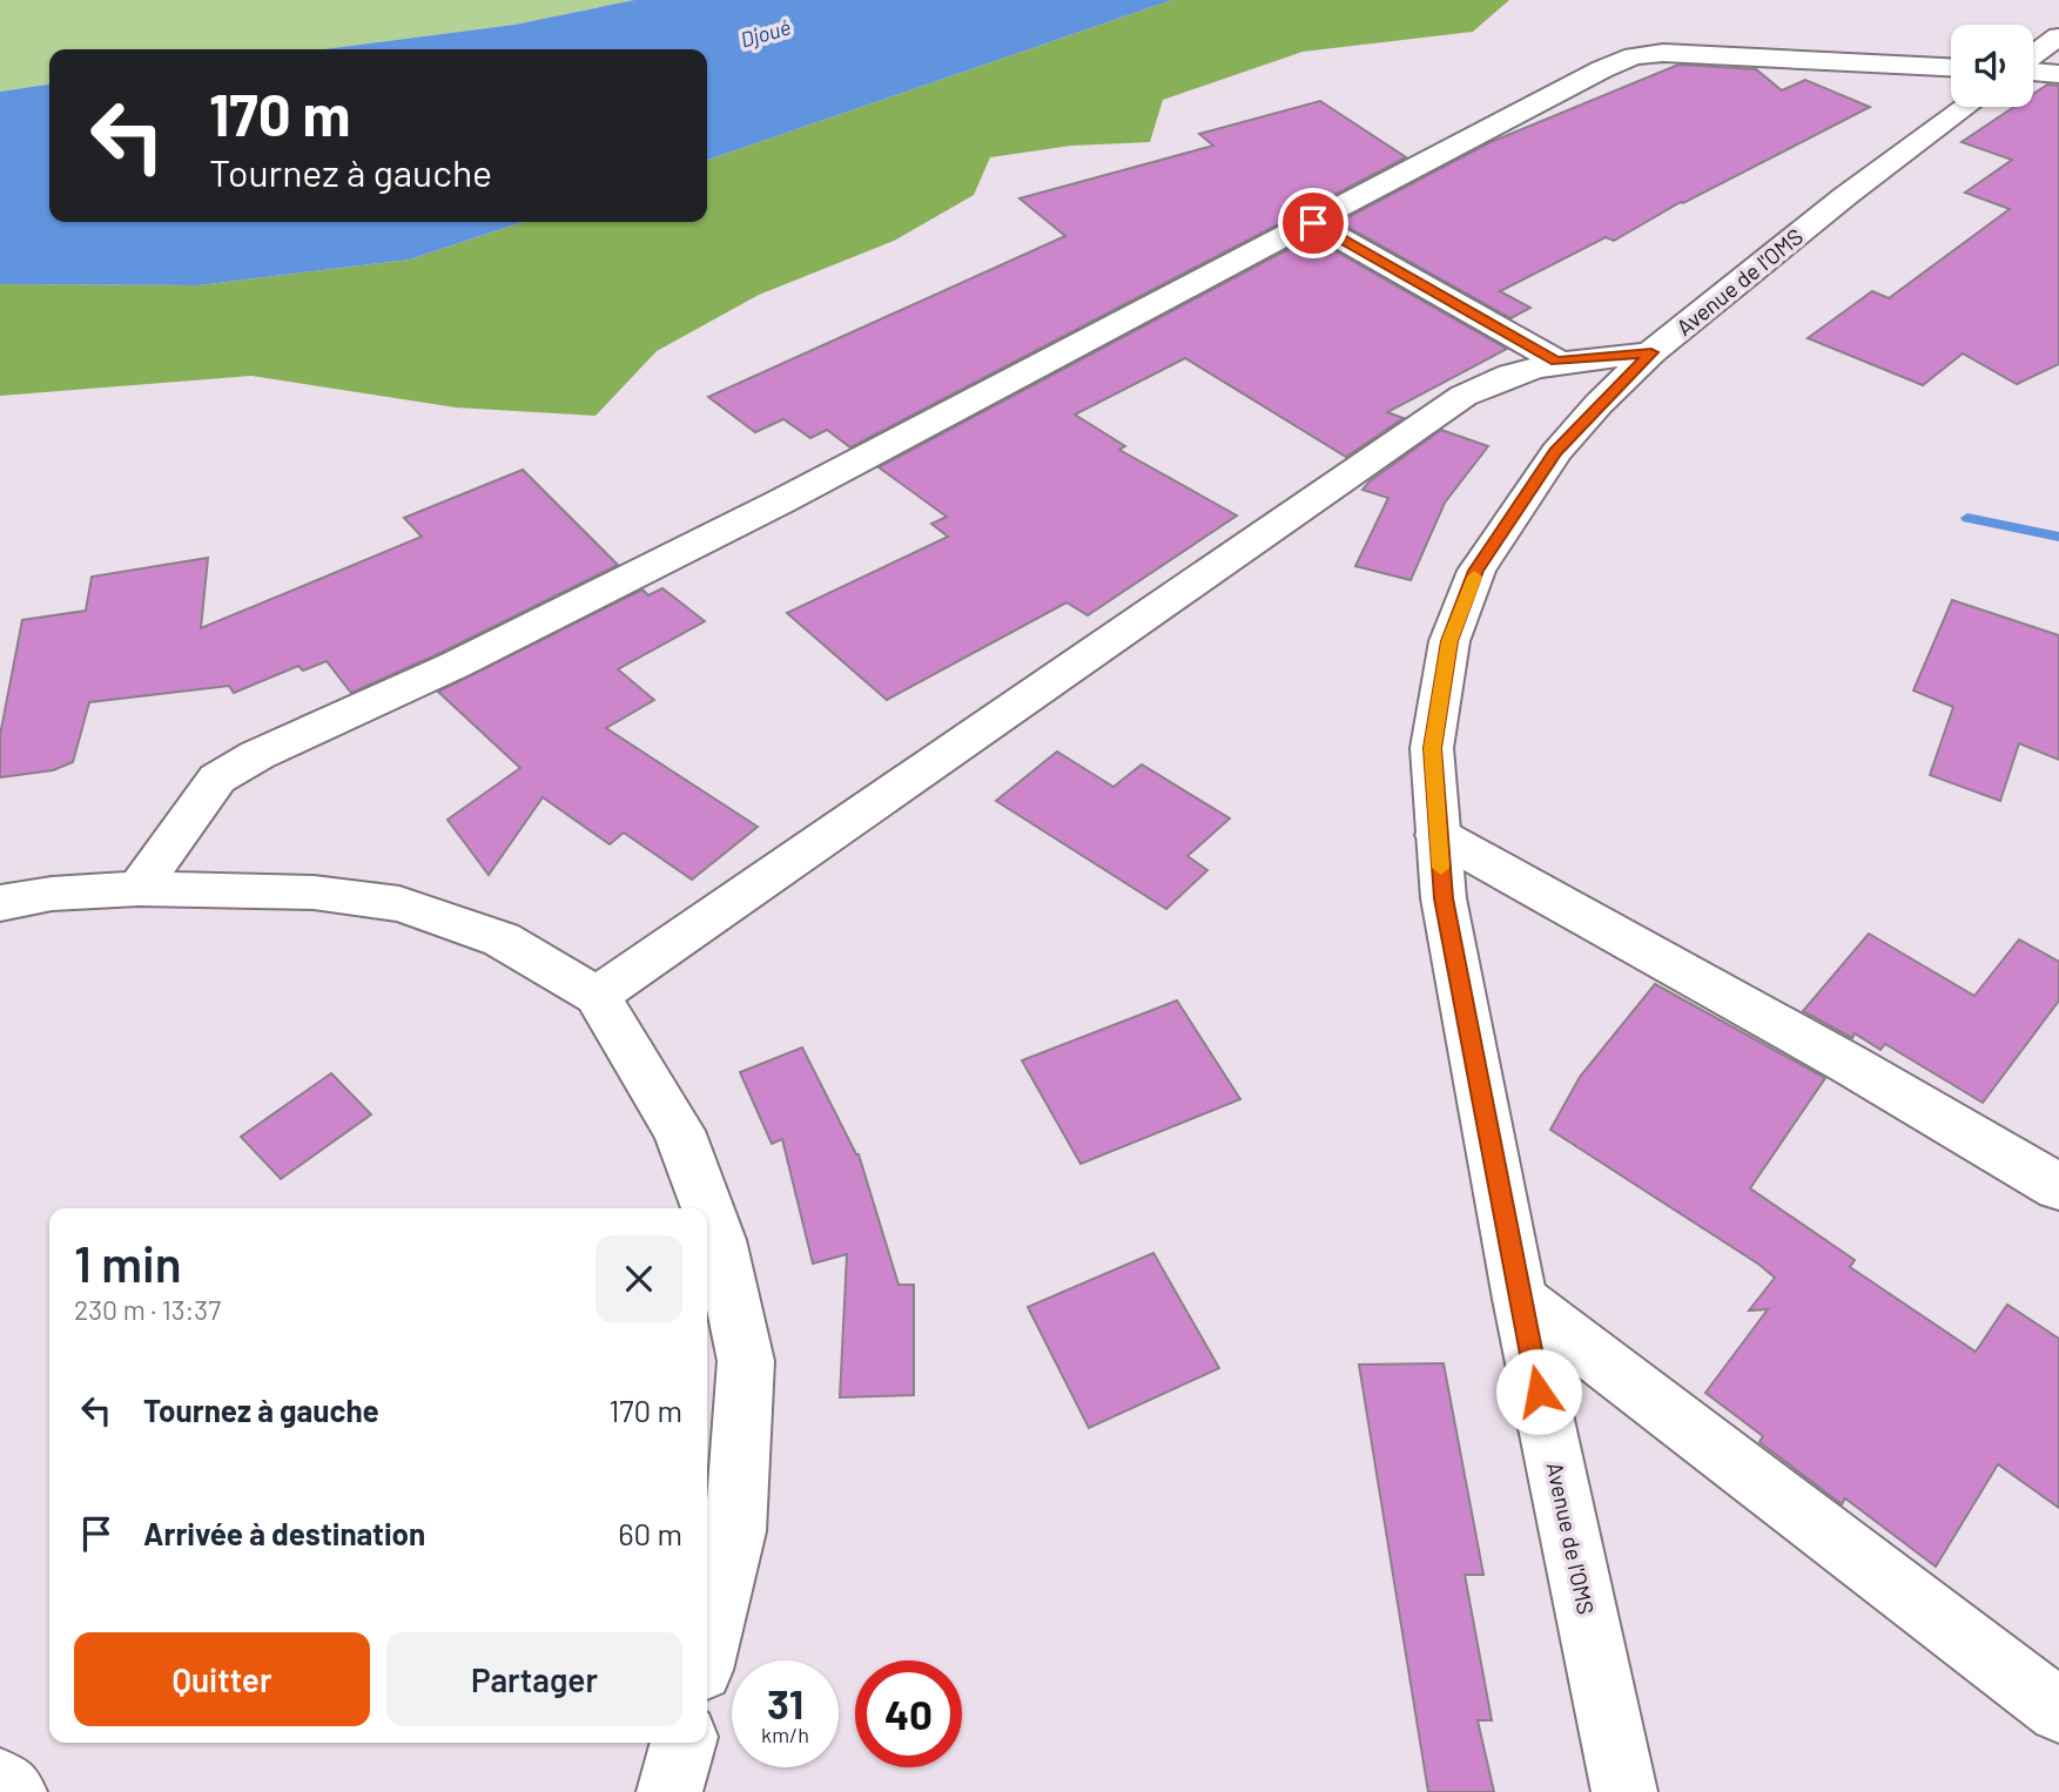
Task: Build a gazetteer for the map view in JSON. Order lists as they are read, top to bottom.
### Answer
{
  "streets": {
    "street": ["Avenue de l'OMS"]
  },
  "water": ["Djoué"],
  "page": {
    "turn": ["170 m", "Tournez à gauche"],
    "heading": ["1 min", "230 m · 13:37"],
    "list": [
      {
        "name": "Tournez à gauche",
        "value": "170 m"
      },
      {
        "name": "Arrivée à destination",
        "value": "60 m"
      }
    ],
    "buttons": ["Quitter", "Partager"],
    "speed": "31 km/h",
    "limit": "40"
  }
}
